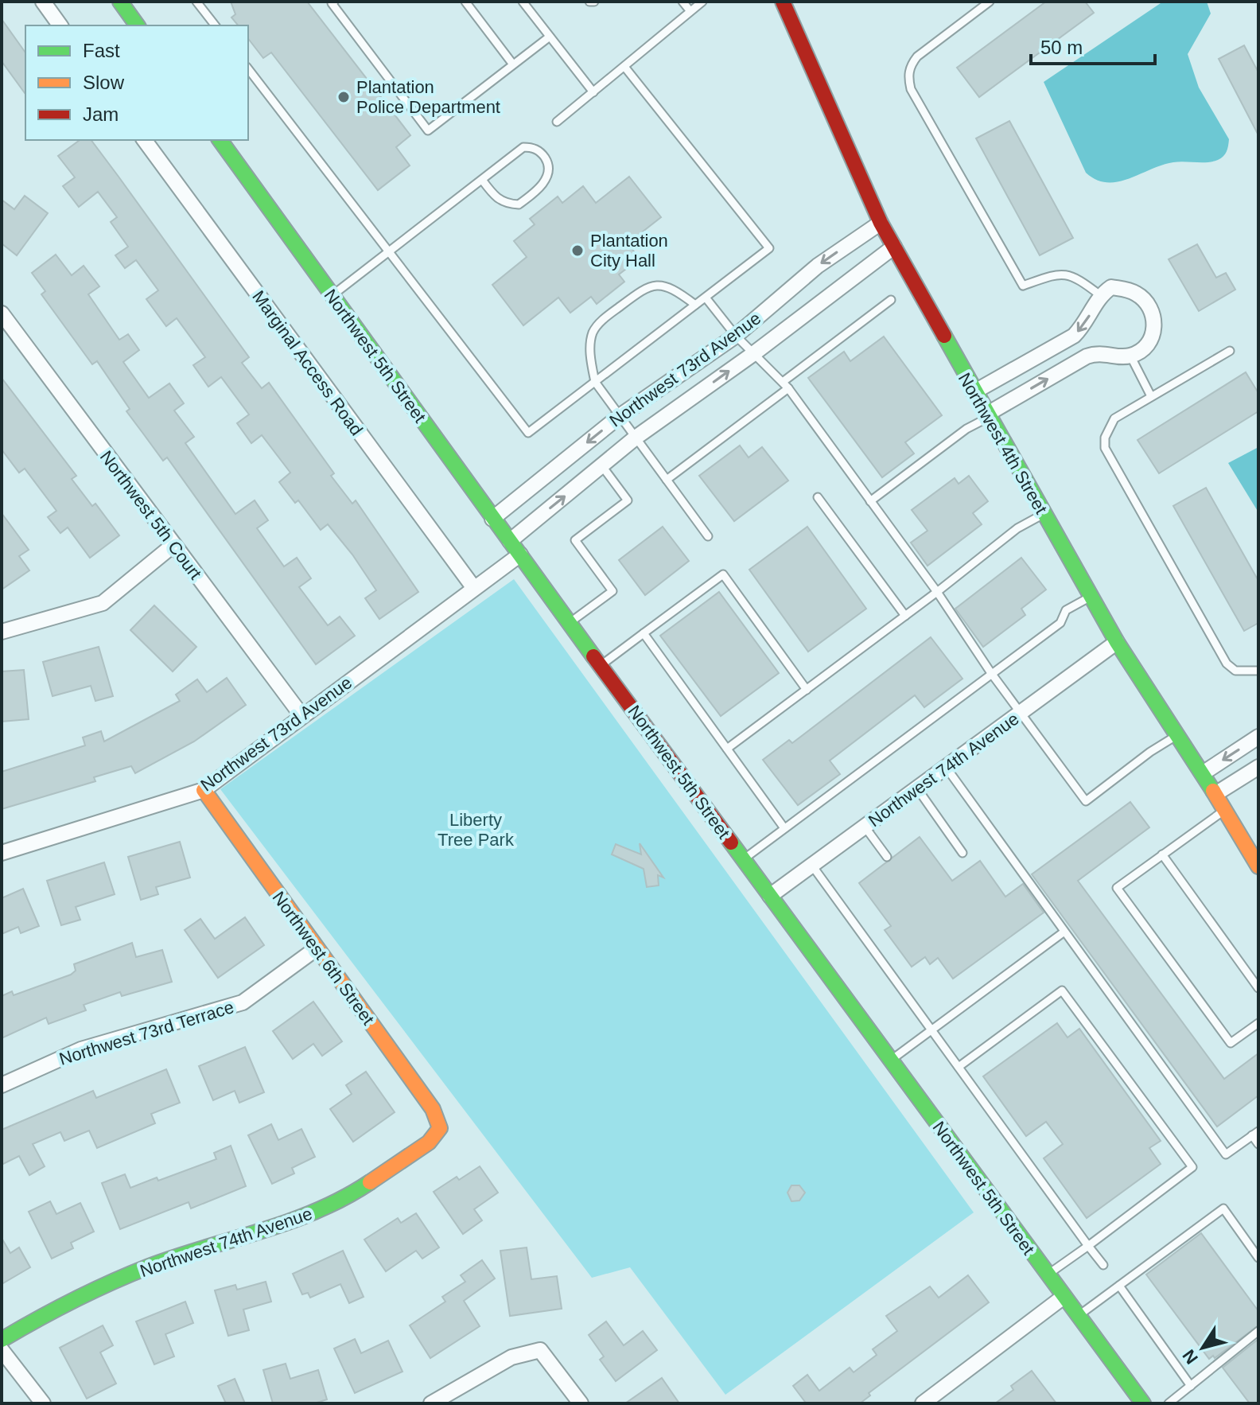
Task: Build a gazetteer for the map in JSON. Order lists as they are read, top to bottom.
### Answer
{
  "streets": {
    "street": [
      "Northwest 5th Street",
      "Marginal Access Road",
      "Northwest 73rd Avenue",
      "Northwest 4th Street",
      "Northwest 5th Court",
      "Northwest 74th Avenue",
      "Northwest 6th Street",
      "Northwest 73rd Terrace"
    ]
  },
  "crossings": [
    ["Northwest 5th Street", "Northwest 73rd Avenue"],
    ["Northwest 5th Street", "Northwest 74th Avenue"],
    ["Marginal Access Road", "Northwest 73rd Avenue"],
    ["Northwest 73rd Avenue", "Northwest 4th Street"],
    ["Northwest 73rd Avenue", "Northwest 5th Court"],
    ["Northwest 73rd Avenue", "Northwest 6th Street"],
    ["Northwest 4th Street", "Northwest 74th Avenue"],
    ["Northwest 74th Avenue", "Northwest 6th Street"],
    ["Northwest 6th Street", "Northwest 73rd Terrace"]
  ],
  "parks": ["Liberty Tree Park"],
  "places": ["Plantation Police Department", "Plantation City Hall"],
  "legend": ["Fast", "Slow", "Jam"],
  "scale_bar": "50 m",
  "north": "bottom left"
}
